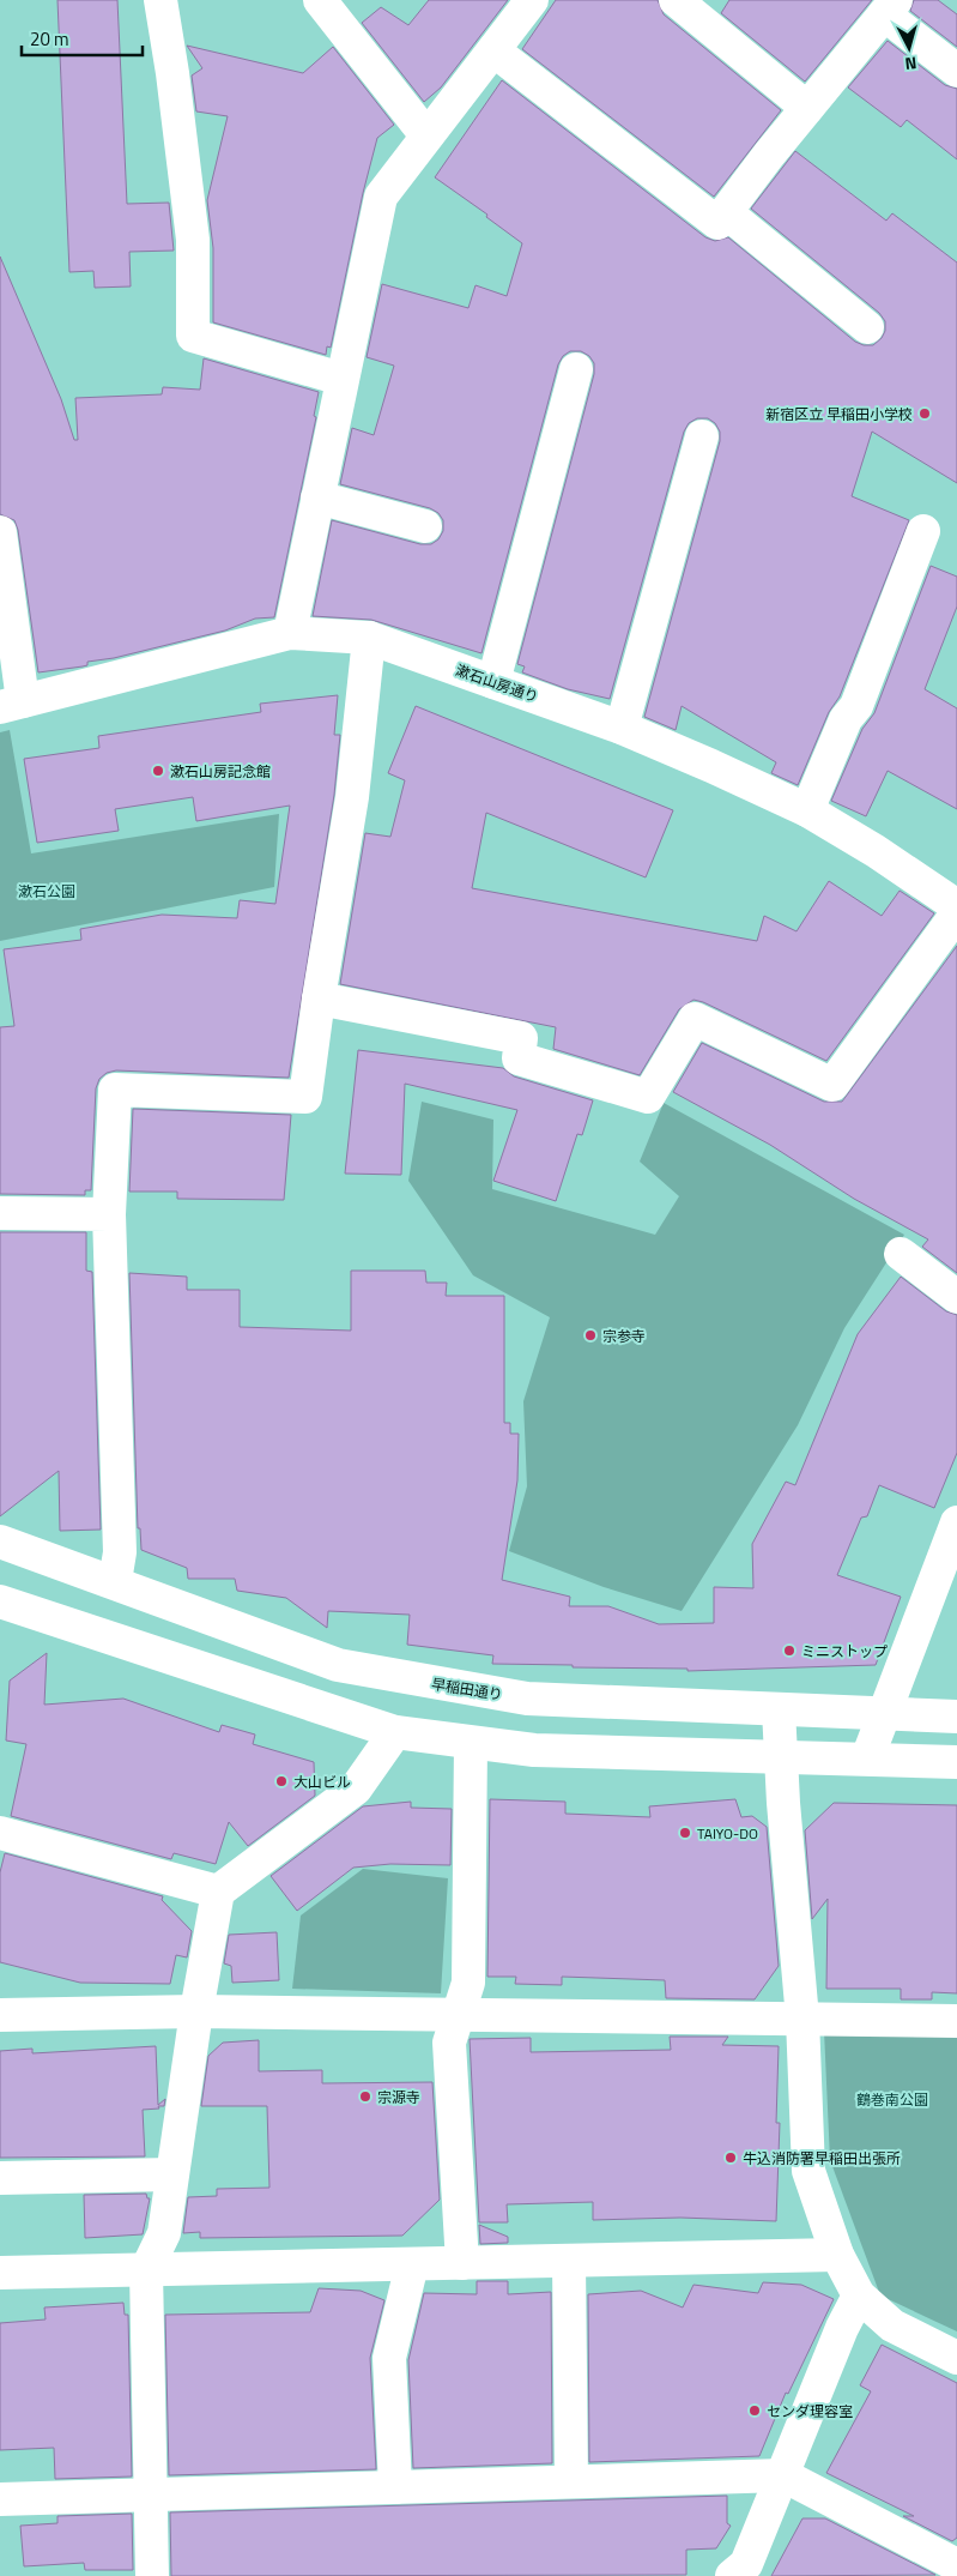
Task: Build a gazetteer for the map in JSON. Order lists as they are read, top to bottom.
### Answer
{
  "streets": {
    "street": ["漱石山房通り", "早稲田通り"]
  },
  "parks": ["漱石公園", "鶴巻南公園"],
  "places": [
    "新宿区立 早稲田小学校",
    "漱石山房記念館",
    "宗参寺",
    "ミニストップ",
    "大山ビル",
    "TAIYO-DO",
    "宗源寺",
    "牛込消防署早稲田出張所",
    "センダ理容室"
  ],
  "scale_bar": "20 m",
  "north": "bottom"
}
